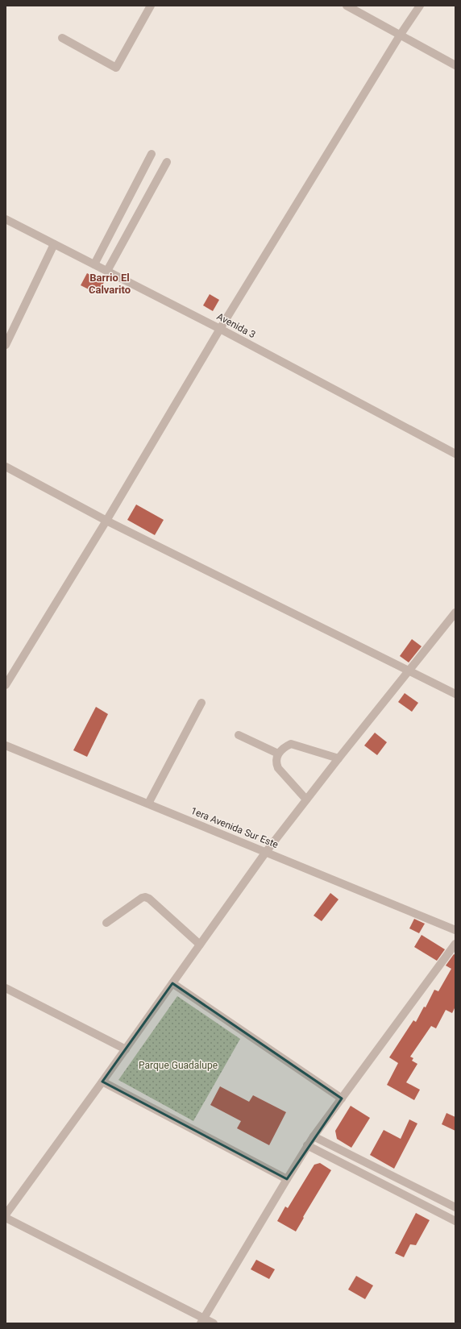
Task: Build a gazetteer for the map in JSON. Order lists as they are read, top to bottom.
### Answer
{
  "streets": {
    "street": ["Avenida 3", "1era Avenida Sur Este"]
  },
  "districts": ["Barrio El Calvarito"],
  "parks": ["Parque Guadalupe"]
}
